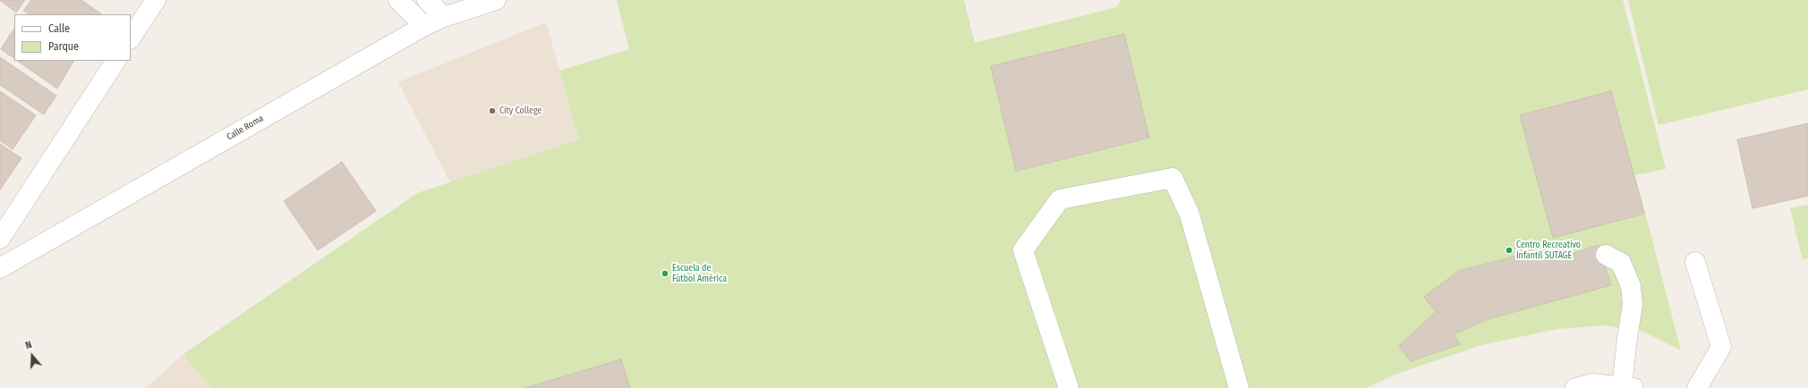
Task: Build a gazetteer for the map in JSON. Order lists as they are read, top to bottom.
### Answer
{
  "streets": {
    "street": ["Calle Roma"]
  },
  "places": ["City College", "Centro Recreativo Infantil SUTAGE", "Escuela de Fútbol América"],
  "legend": ["Calle", "Parque"],
  "north": "top"
}
